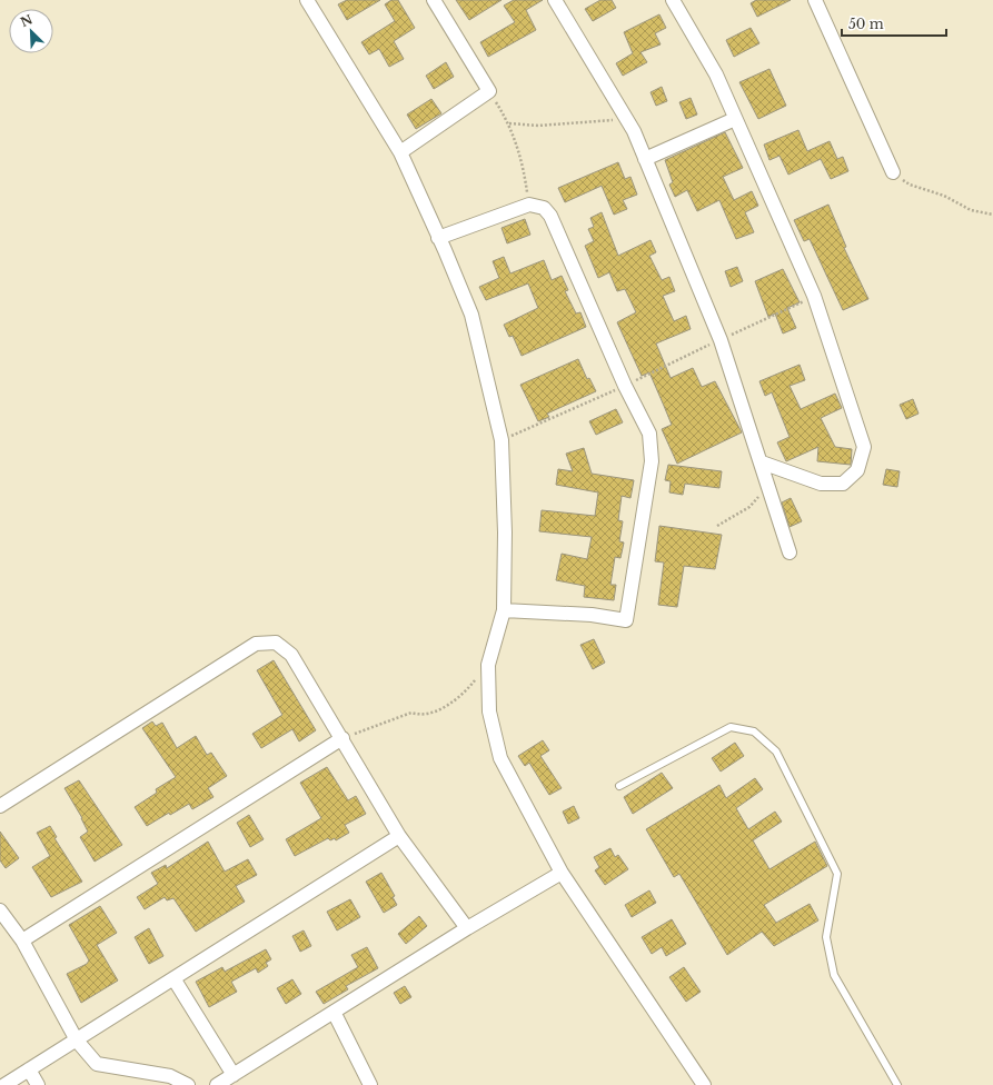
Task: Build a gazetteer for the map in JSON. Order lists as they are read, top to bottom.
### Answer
{
  "scale_bar": "50 m",
  "north": "top left"
}
